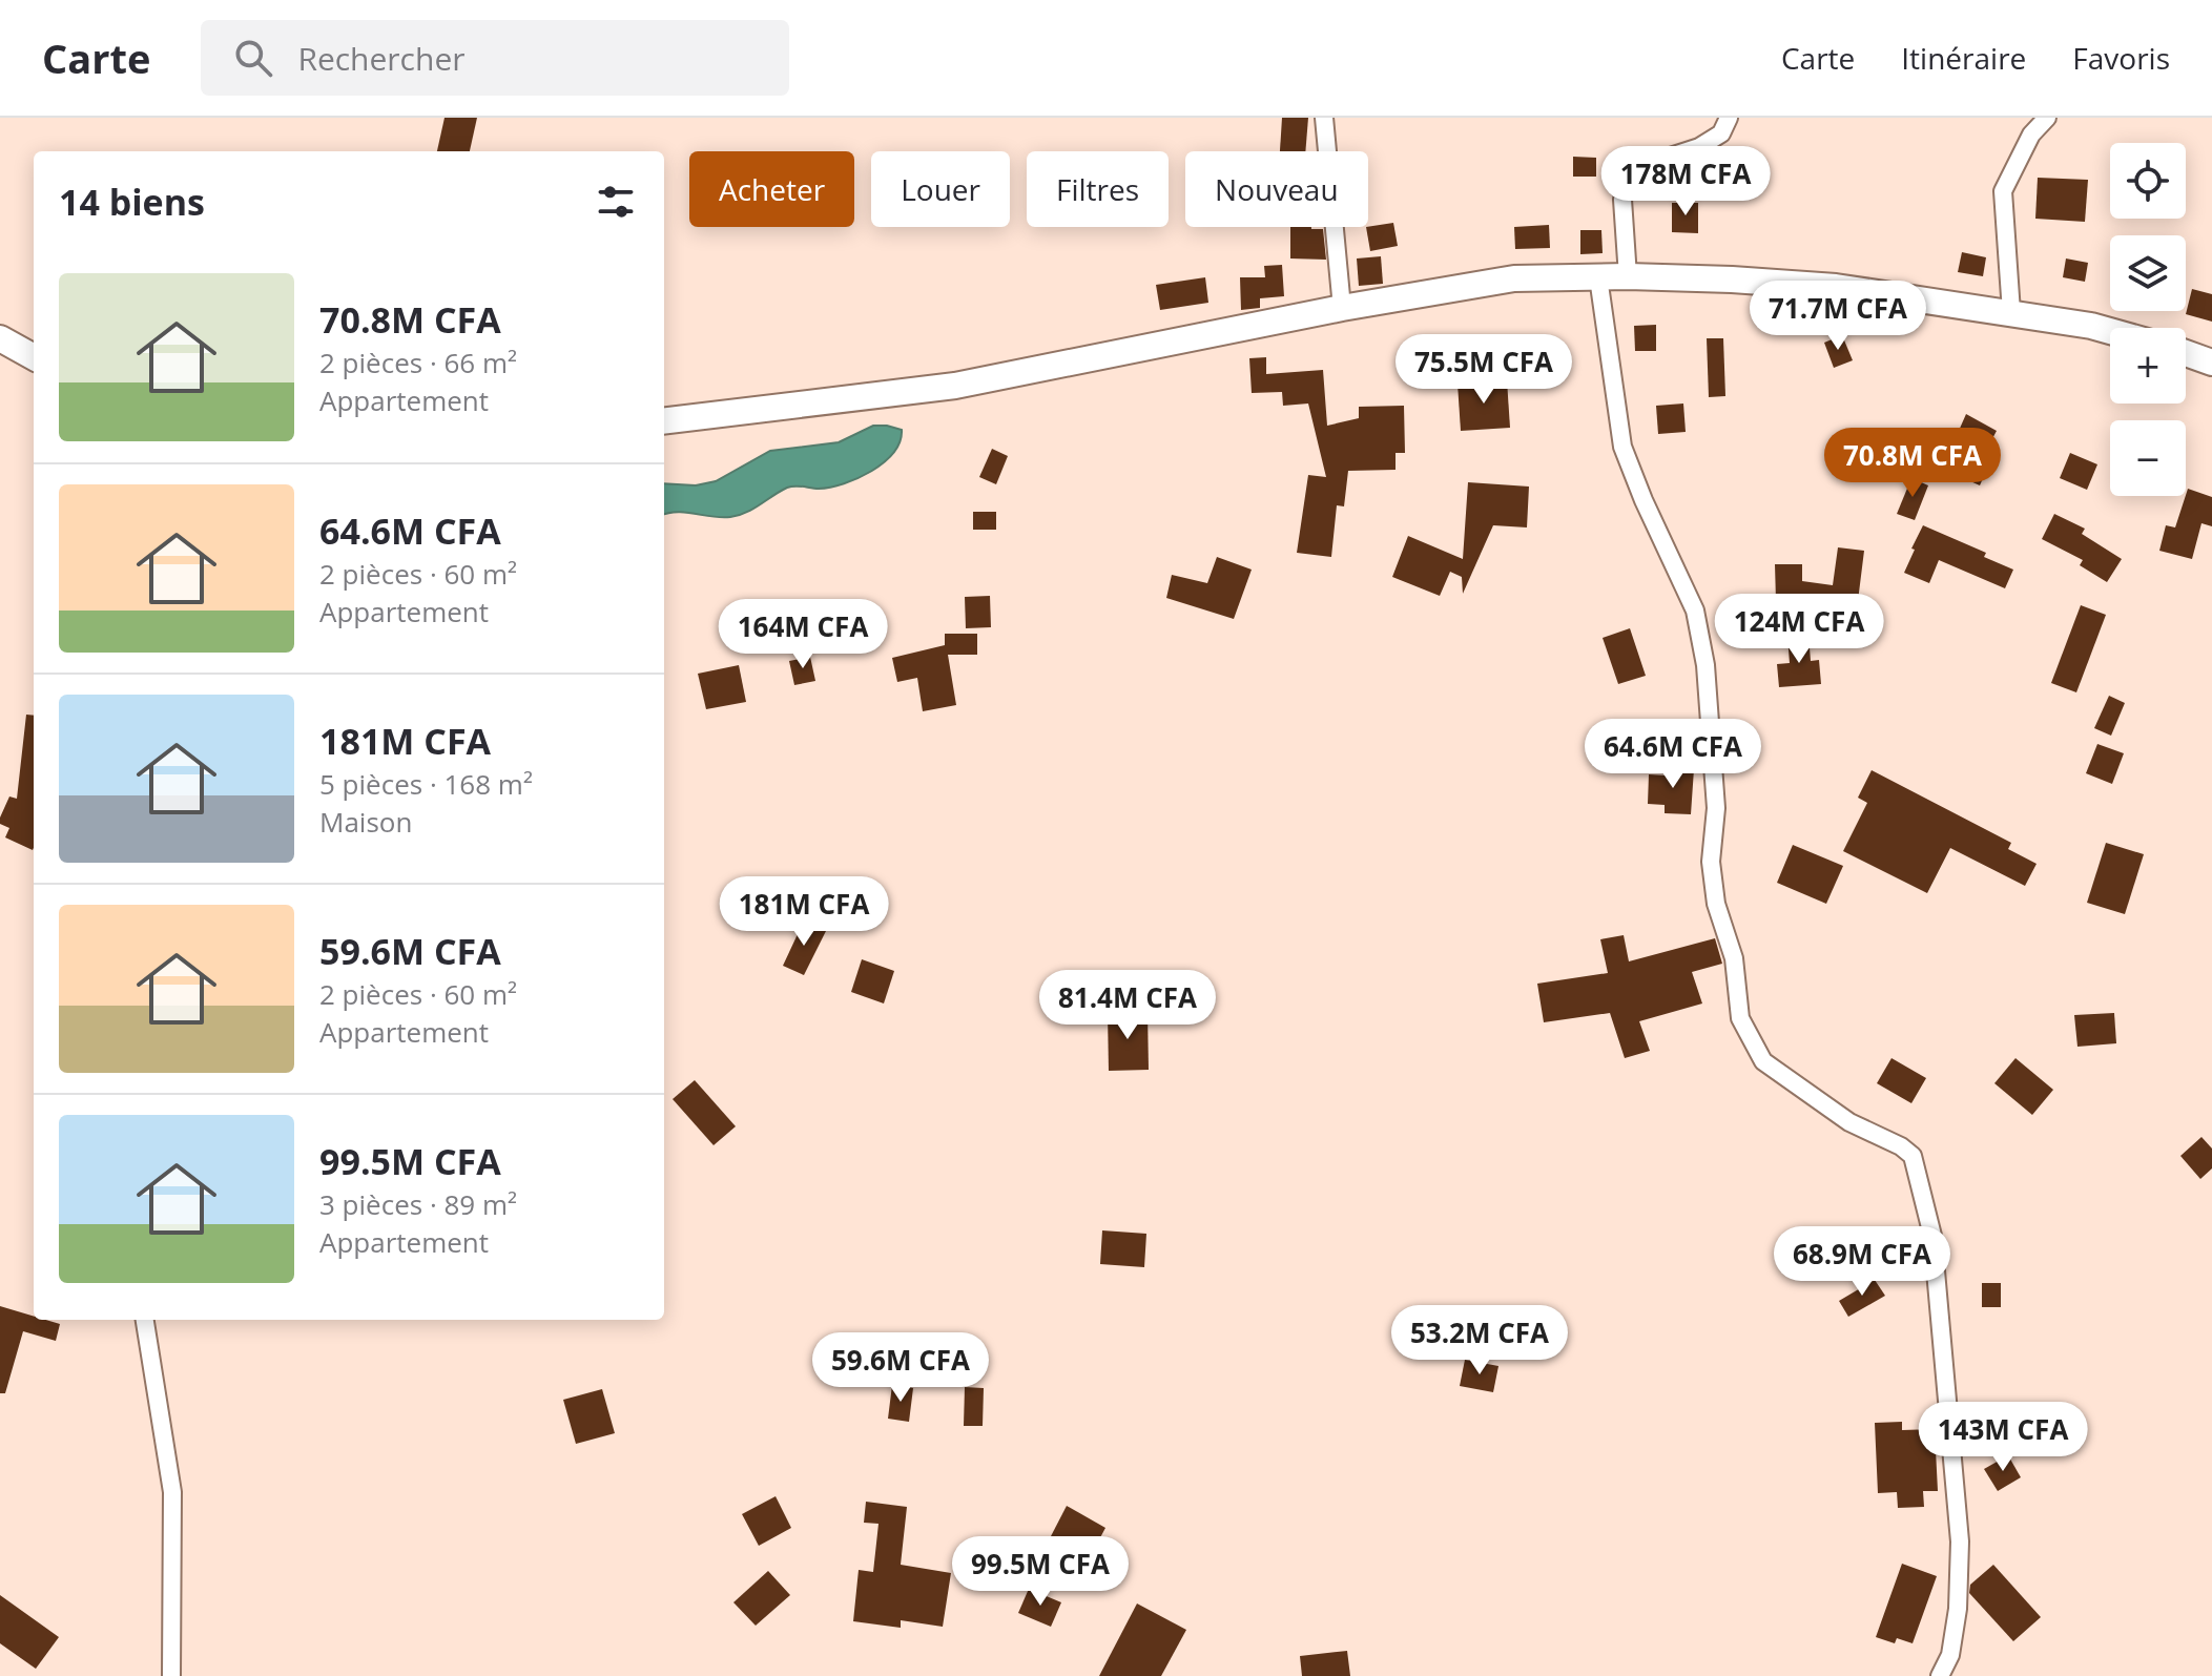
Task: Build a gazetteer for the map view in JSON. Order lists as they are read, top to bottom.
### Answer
{
  "page": {
    "header": "Carte",
    "search": "Rechercher",
    "nav": ["Carte", "Itinéraire", "Favoris"],
    "map_buttons": ["+", "−"],
    "price": [
      "178M CFA",
      "71.7M CFA",
      "75.5M CFA",
      "70.8M CFA",
      "124M CFA",
      "164M CFA",
      "64.6M CFA",
      "181M CFA",
      "81.4M CFA",
      "68.9M CFA",
      "53.2M CFA",
      "59.6M CFA",
      "143M CFA",
      "99.5M CFA"
    ],
    "chip": [
      "Acheter",
      "Louer",
      "Filtres",
      "Nouveau"
    ],
    "heading": "14 biens",
    "list": [
      {
        "name": "70.8M CFA",
        "note": "2 pièces · 66 m² · Appartement"
      },
      {
        "name": "64.6M CFA",
        "note": "2 pièces · 60 m² · Appartement"
      },
      {
        "name": "181M CFA",
        "note": "5 pièces · 168 m² · Maison"
      },
      {
        "name": "59.6M CFA",
        "note": "2 pièces · 60 m² · Appartement"
      },
      {
        "name": "99.5M CFA",
        "note": "3 pièces · 89 m² · Appartement"
      }
    ]
  }
}
